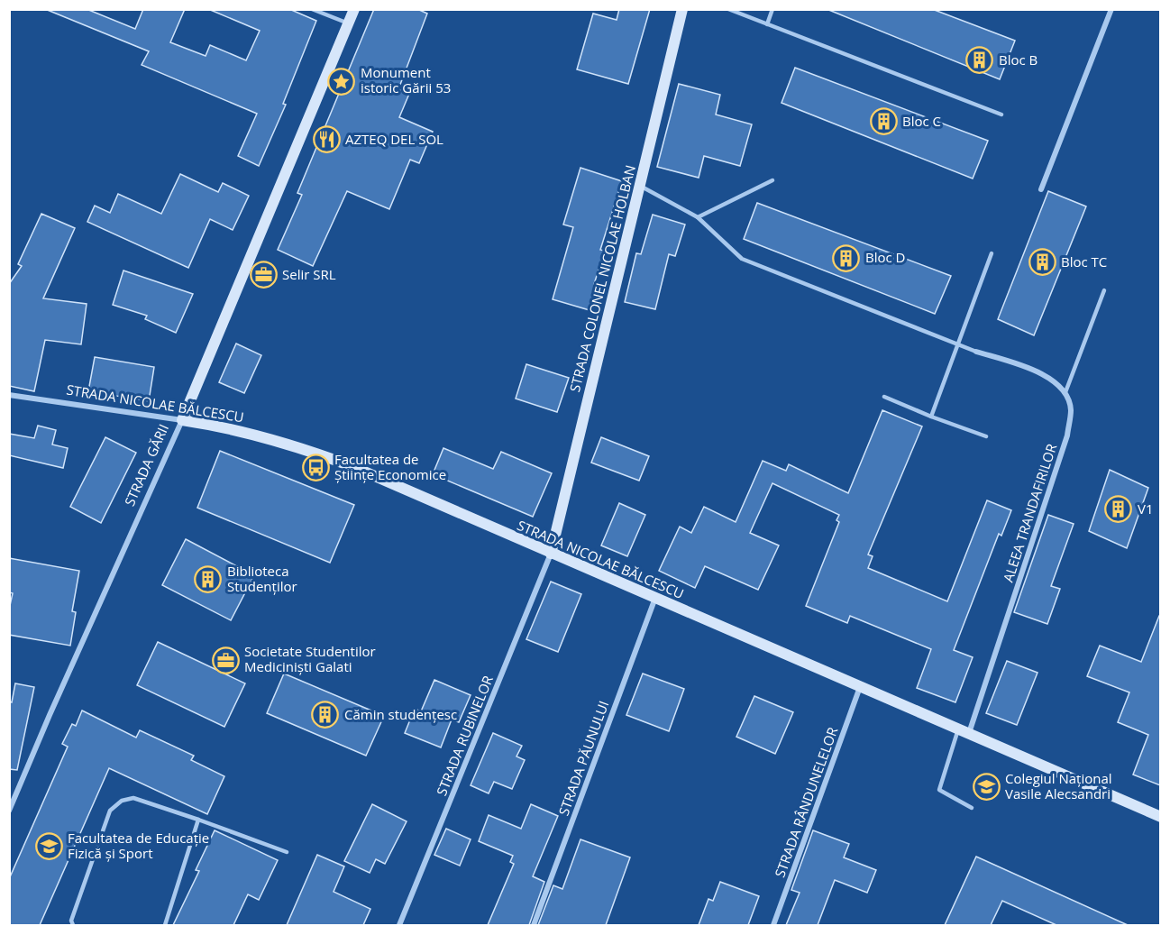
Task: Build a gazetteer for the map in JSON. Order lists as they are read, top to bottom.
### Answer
{
  "streets": {
    "main road": ["STRADA COLONEL NICOLAE HOLBAN", "STRADA NICOLAE BĂLCESCU", "STRADA GĂRII"],
    "street": [
      "ALEEA TRANDAFIRILOR",
      "STRADA RUBINELOR",
      "STRADA PĂUNULUI",
      "STRADA RÂNDUNELELOR"
    ]
  },
  "crossings": [
    ["STRADA COLONEL NICOLAE HOLBAN", "STRADA NICOLAE BĂLCESCU"],
    ["STRADA COLONEL NICOLAE HOLBAN", "STRADA RUBINELOR"],
    ["STRADA NICOLAE BĂLCESCU", "STRADA GĂRII"],
    ["STRADA NICOLAE BĂLCESCU", "ALEEA TRANDAFIRILOR"],
    ["STRADA NICOLAE BĂLCESCU", "STRADA RUBINELOR"],
    ["STRADA NICOLAE BĂLCESCU", "STRADA PĂUNULUI"],
    ["STRADA NICOLAE BĂLCESCU", "STRADA RÂNDUNELELOR"]
  ],
  "places": {
    "building": [
      "Bloc B",
      "Bloc C",
      "Bloc D",
      "Bloc TC",
      "V1",
      "Biblioteca Studenților",
      "Cămin studențesc"
    ],
    "place": ["Monument istoric Gării 53"],
    "restaurant": ["AZTEQ DEL SOL"],
    "office": ["Selir SRL", "Societate Studentilor Mediciniști Galati"],
    "bus stop": ["Facultatea de Științe Economice"],
    "school or university": ["Colegiul Național Vasile Alecsandri", "Facultatea de Educație Fizică și Sport"]
  }
}
